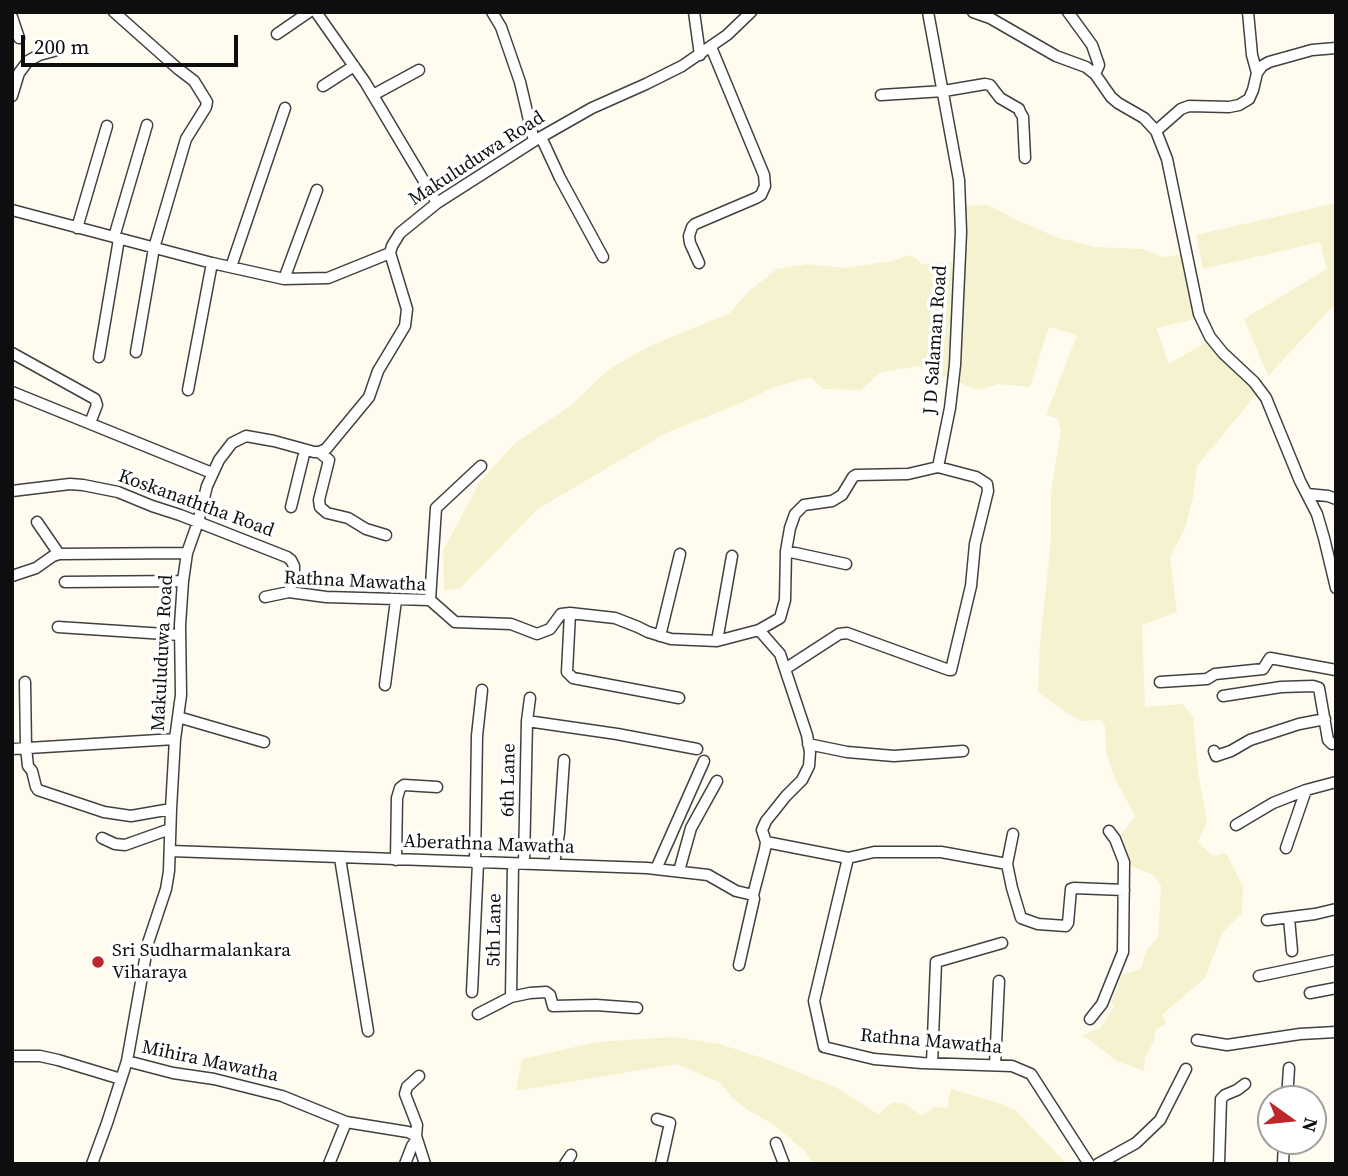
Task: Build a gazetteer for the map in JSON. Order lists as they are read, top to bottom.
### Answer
{
  "streets": {
    "street": [
      "Makuluduwa Road",
      "J D Salaman Road",
      "Koskanaththa Road",
      "Rathna Mawatha",
      "6th Lane",
      "Aberathna Mawatha",
      "5th Lane",
      "Mihira Mawatha"
    ]
  },
  "crossings": [
    ["Makuluduwa Road", "Koskanaththa Road"],
    ["Makuluduwa Road", "Aberathna Mawatha"],
    ["Makuluduwa Road", "Mihira Mawatha"],
    ["Koskanaththa Road", "Rathna Mawatha"],
    ["6th Lane", "Aberathna Mawatha"],
    ["6th Lane", "5th Lane"],
    ["Aberathna Mawatha", "5th Lane"]
  ],
  "places": ["Sri Sudharmalankara Viharaya"],
  "scale_bar": "200 m",
  "north": "right"
}
